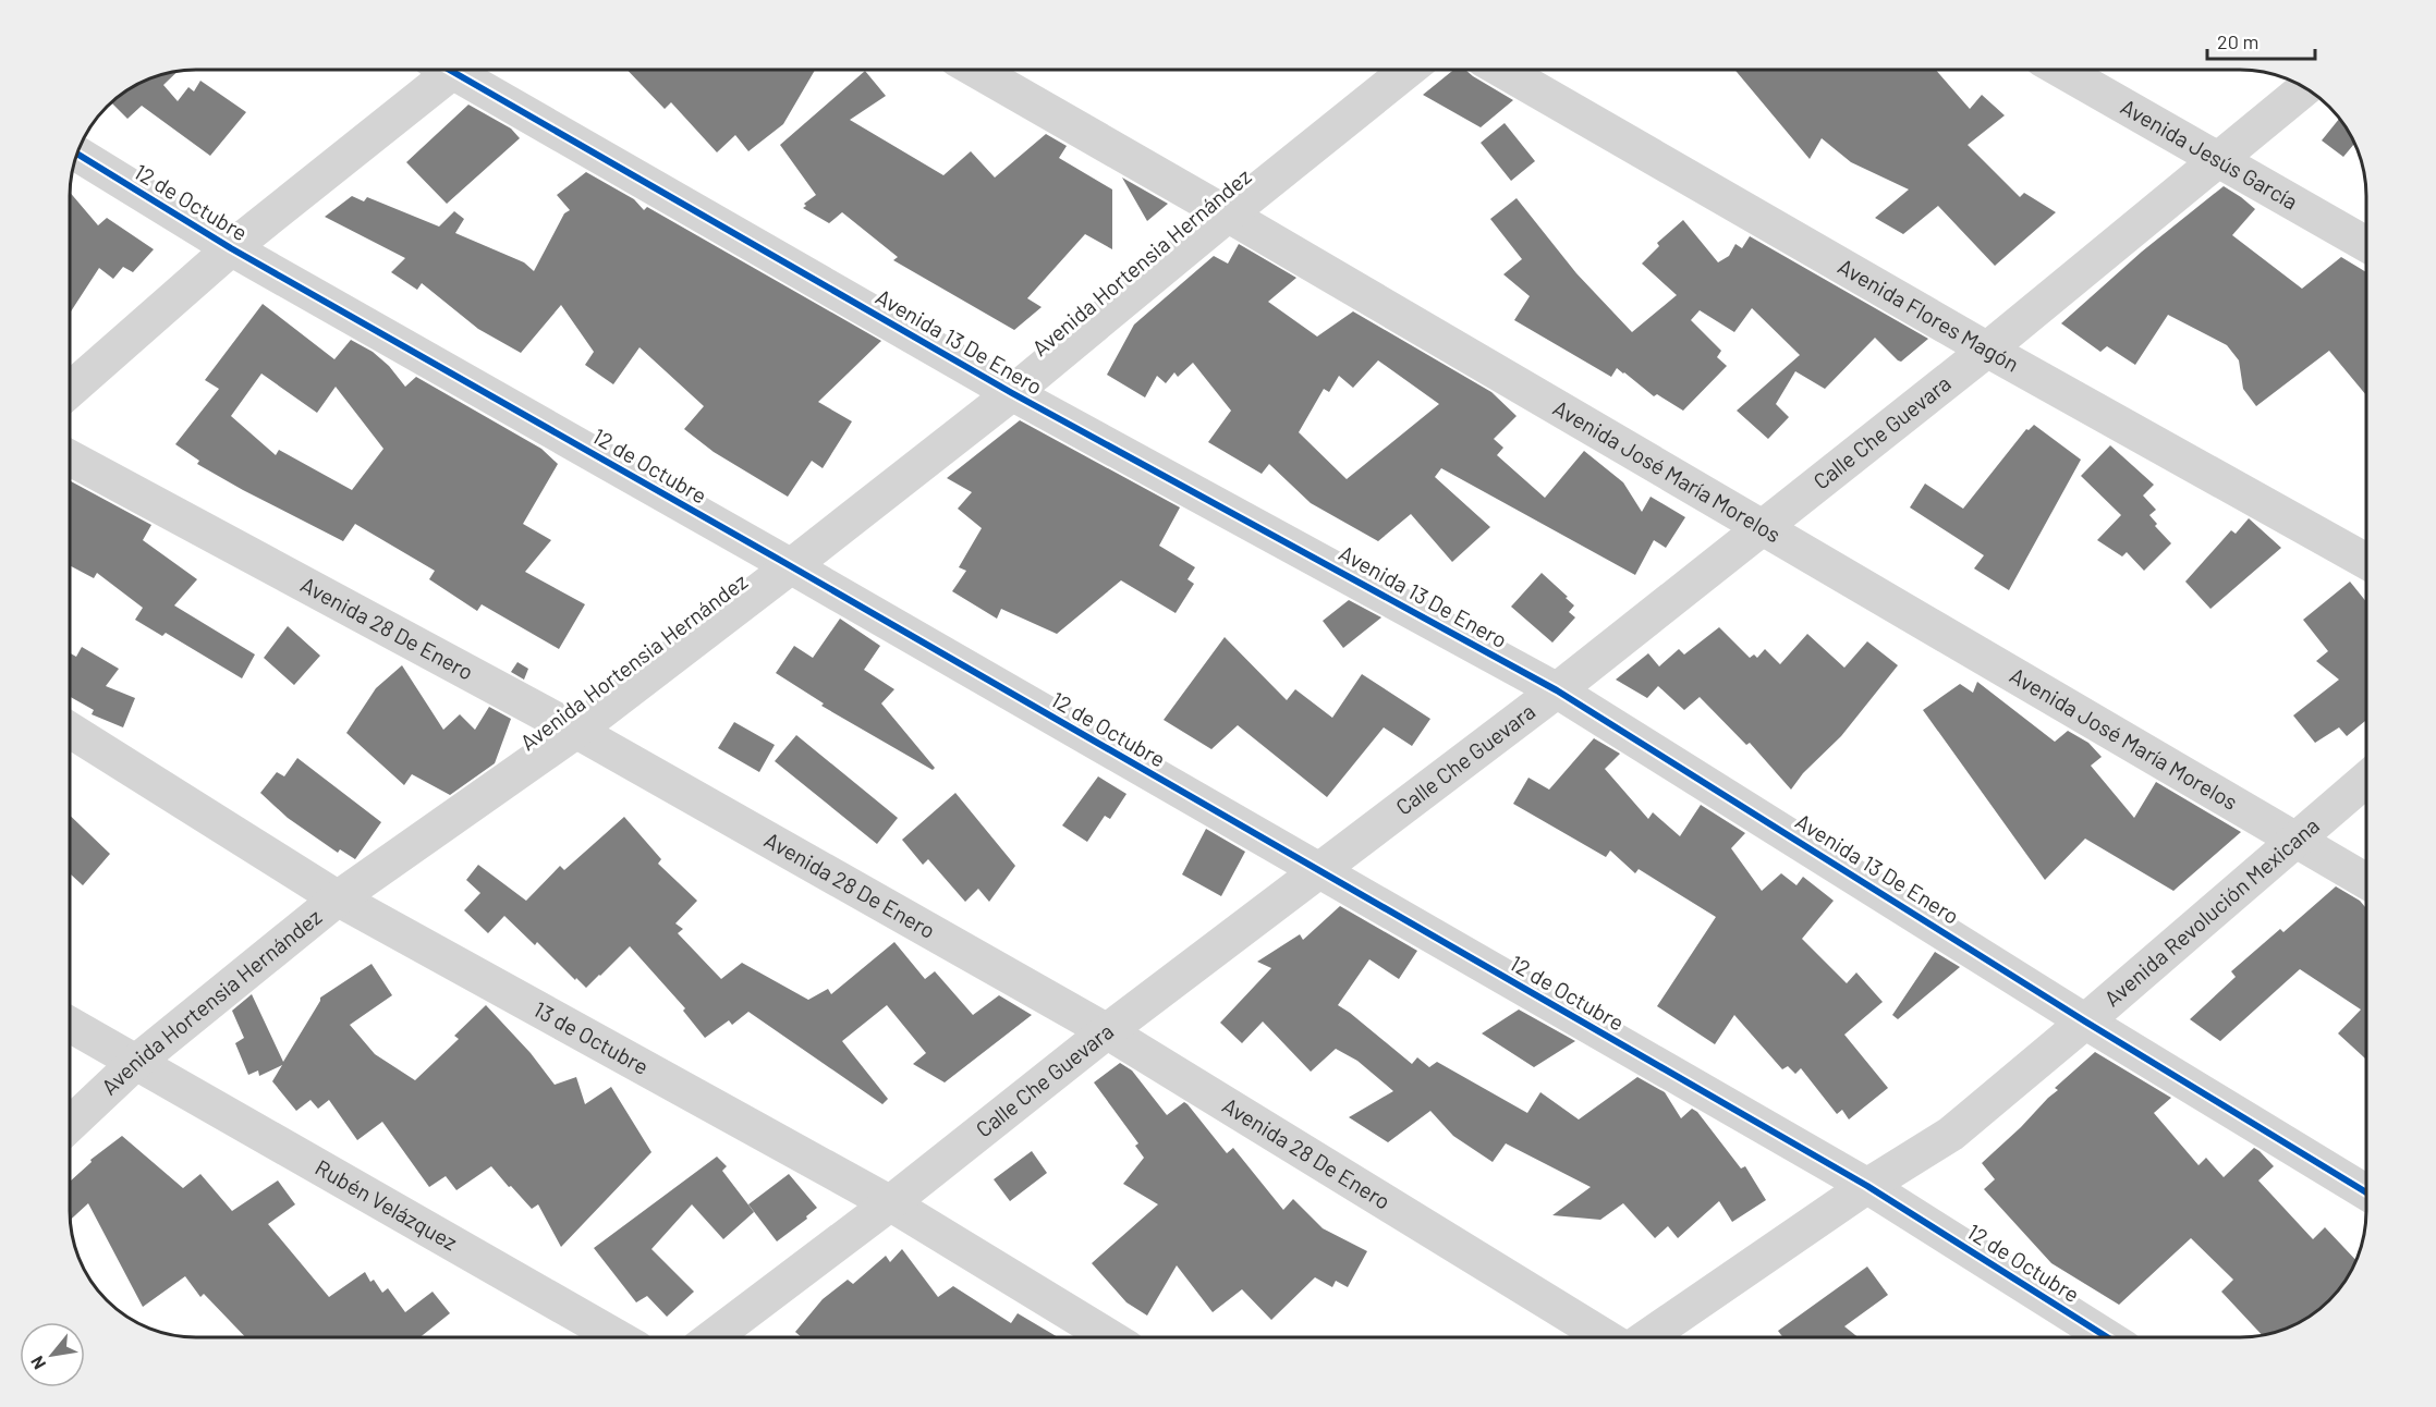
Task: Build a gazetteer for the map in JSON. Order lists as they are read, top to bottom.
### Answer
{
  "streets": {
    "street": [
      "Avenida Jesús García",
      "12 de Octubre",
      "Avenida Hortensia Hernández",
      "Avenida Flores Magón",
      "Avenida 13 De Enero",
      "Calle Che Guevara",
      "Avenida José María Morelos",
      "Avenida 28 De Enero",
      "Avenida Revolución Mexicana",
      "13 de Octubre",
      "Rubén Velázquez"
    ]
  },
  "crossings": [
    ["Avenida Jesús García", "Calle Che Guevara"],
    ["12 de Octubre", "Avenida Hortensia Hernández"],
    ["12 de Octubre", "Calle Che Guevara"],
    ["12 de Octubre", "Avenida Revolución Mexicana"],
    ["Avenida Hortensia Hernández", "Avenida 13 De Enero"],
    ["Avenida Hortensia Hernández", "Avenida José María Morelos"],
    ["Avenida Hortensia Hernández", "Avenida 28 De Enero"],
    ["Avenida Hortensia Hernández", "13 de Octubre"],
    ["Avenida Hortensia Hernández", "Rubén Velázquez"],
    ["Avenida Flores Magón", "Calle Che Guevara"],
    ["Avenida 13 De Enero", "Calle Che Guevara"],
    ["Avenida 13 De Enero", "Avenida Revolución Mexicana"],
    ["Calle Che Guevara", "Avenida José María Morelos"],
    ["Calle Che Guevara", "Avenida 28 De Enero"],
    ["Calle Che Guevara", "13 de Octubre"],
    ["Avenida José María Morelos", "Avenida Revolución Mexicana"]
  ],
  "scale_bar": "20 m",
  "north": "bottom left"
}
